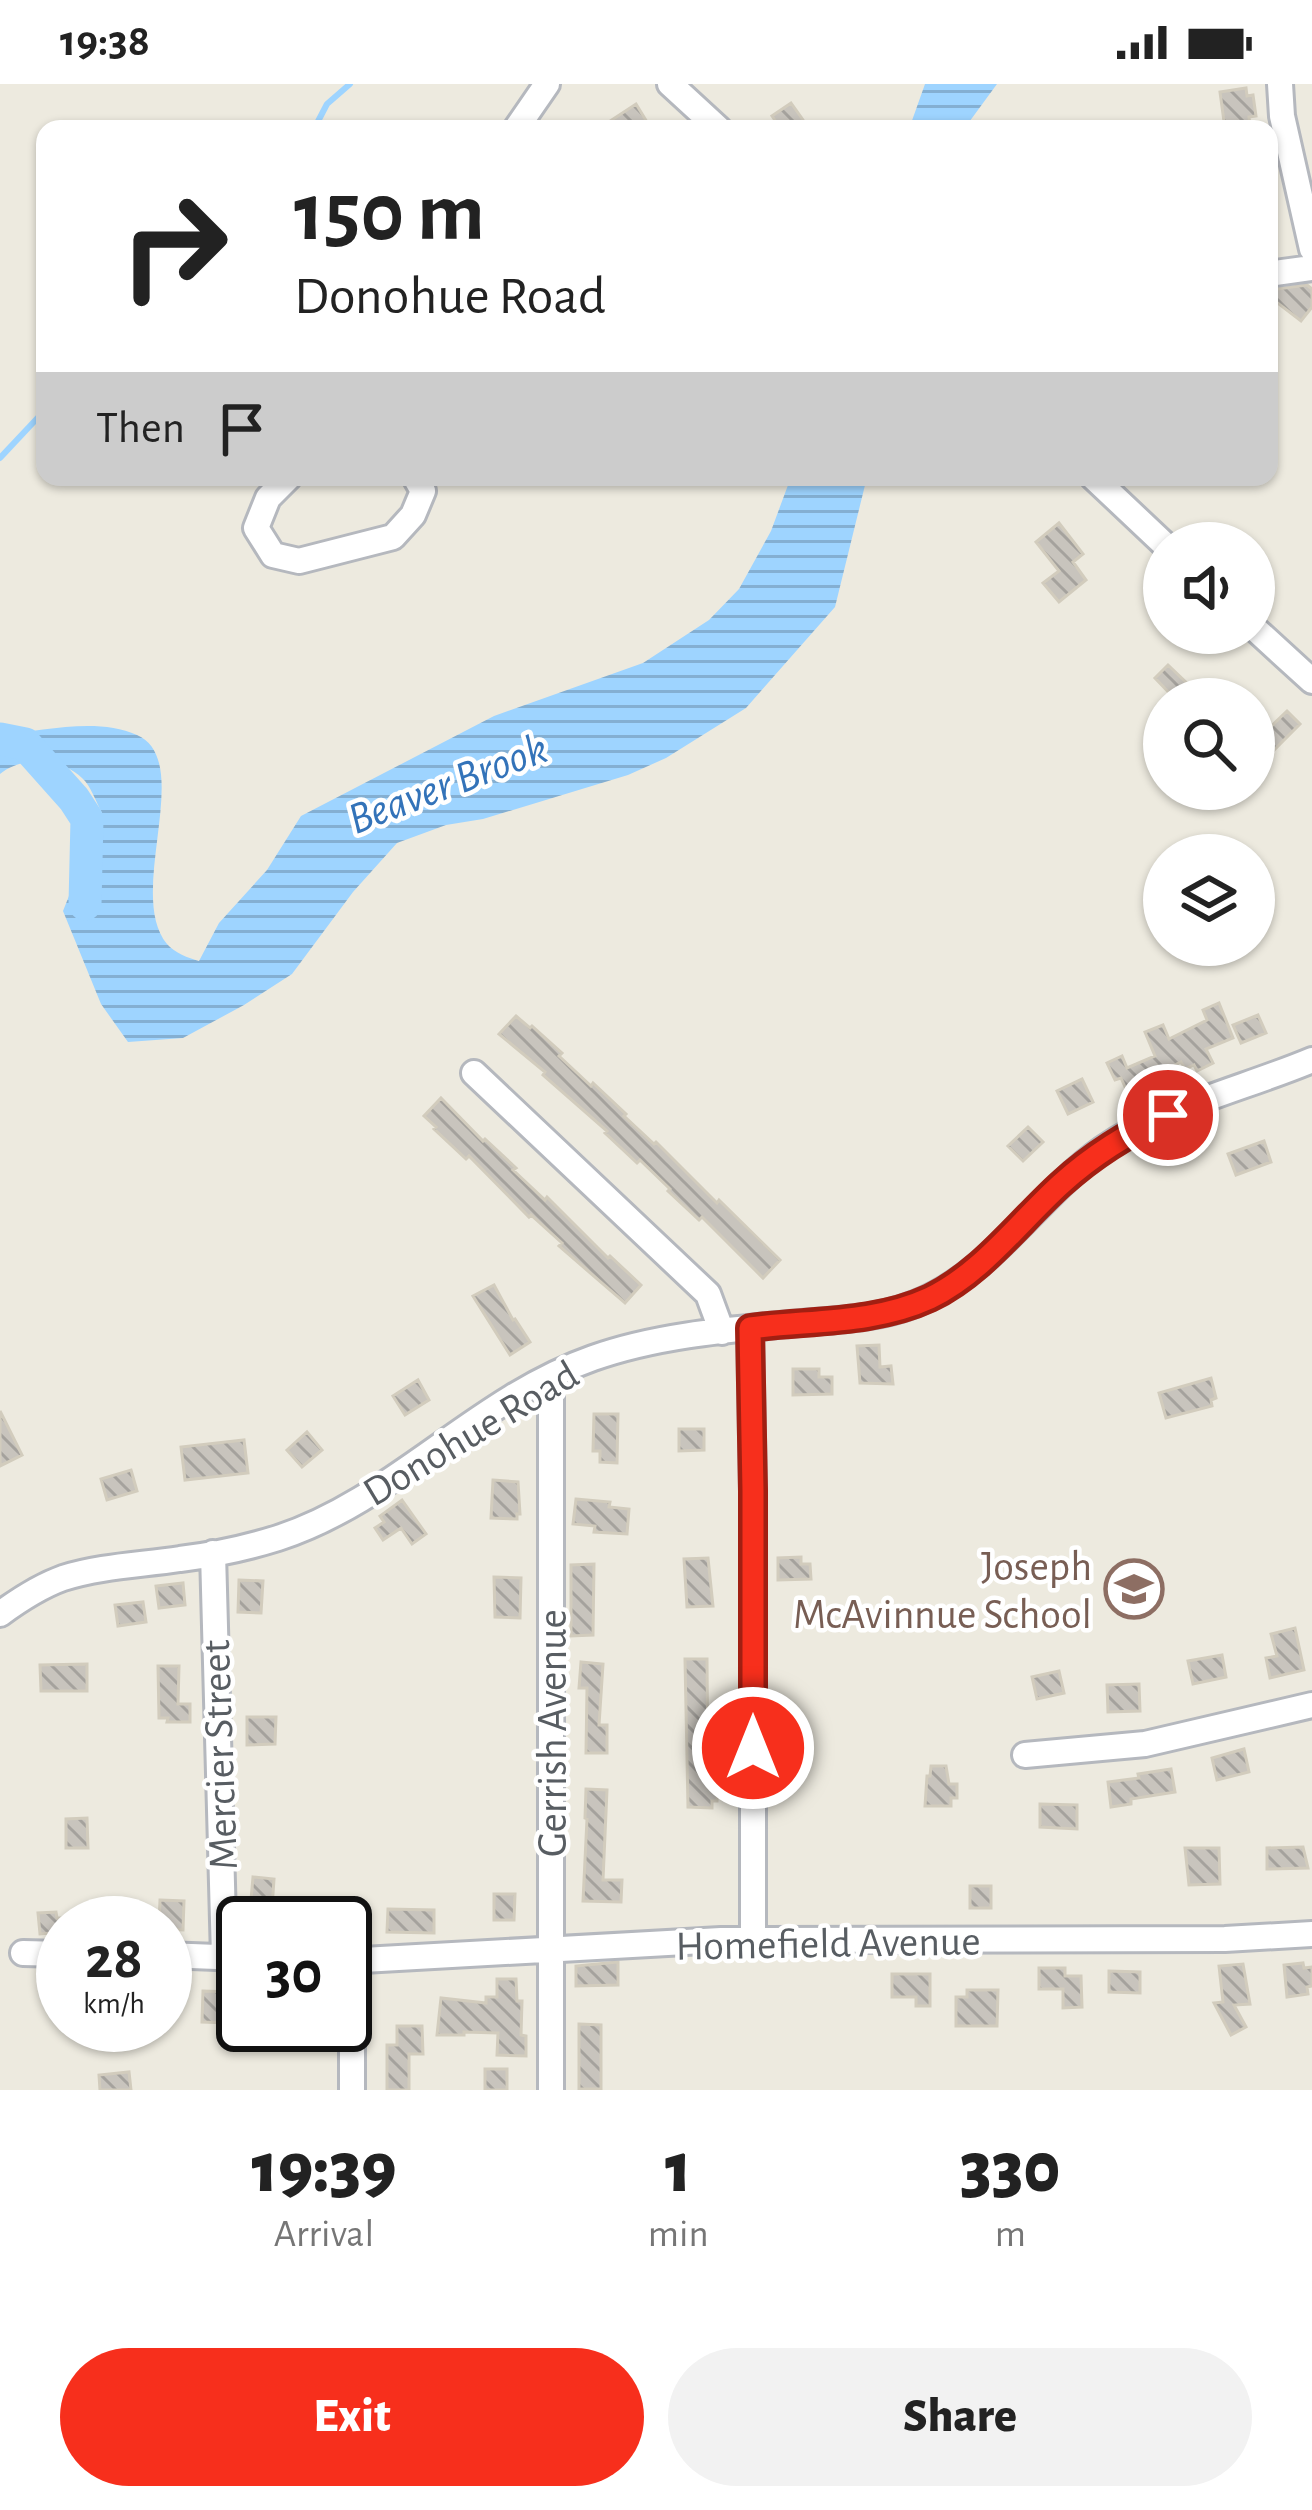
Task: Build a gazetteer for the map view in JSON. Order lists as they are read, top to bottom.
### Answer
{
  "streets": {
    "street": [
      "Donohue Road",
      "Gerrish Avenue",
      "Mercier Street",
      "Homefield Avenue"
    ]
  },
  "crossings": [
    ["Donohue Road", "Gerrish Avenue"],
    ["Donohue Road", "Mercier Street"],
    ["Gerrish Avenue", "Homefield Avenue"]
  ],
  "water": ["Beaver Brook"],
  "places": {
    "school or university": ["Joseph McAvinnue School"]
  },
  "page": {
    "status": "19:38",
    "turn": ["150 m", "Donohue Road"],
    "then": "Then",
    "speed": "28 km/h",
    "limit": "30",
    "eta": [
      "19:39",
      "Arrival",
      "1",
      "min",
      "330",
      "m"
    ],
    "buttons": ["Exit", "Share"]
  }
}
